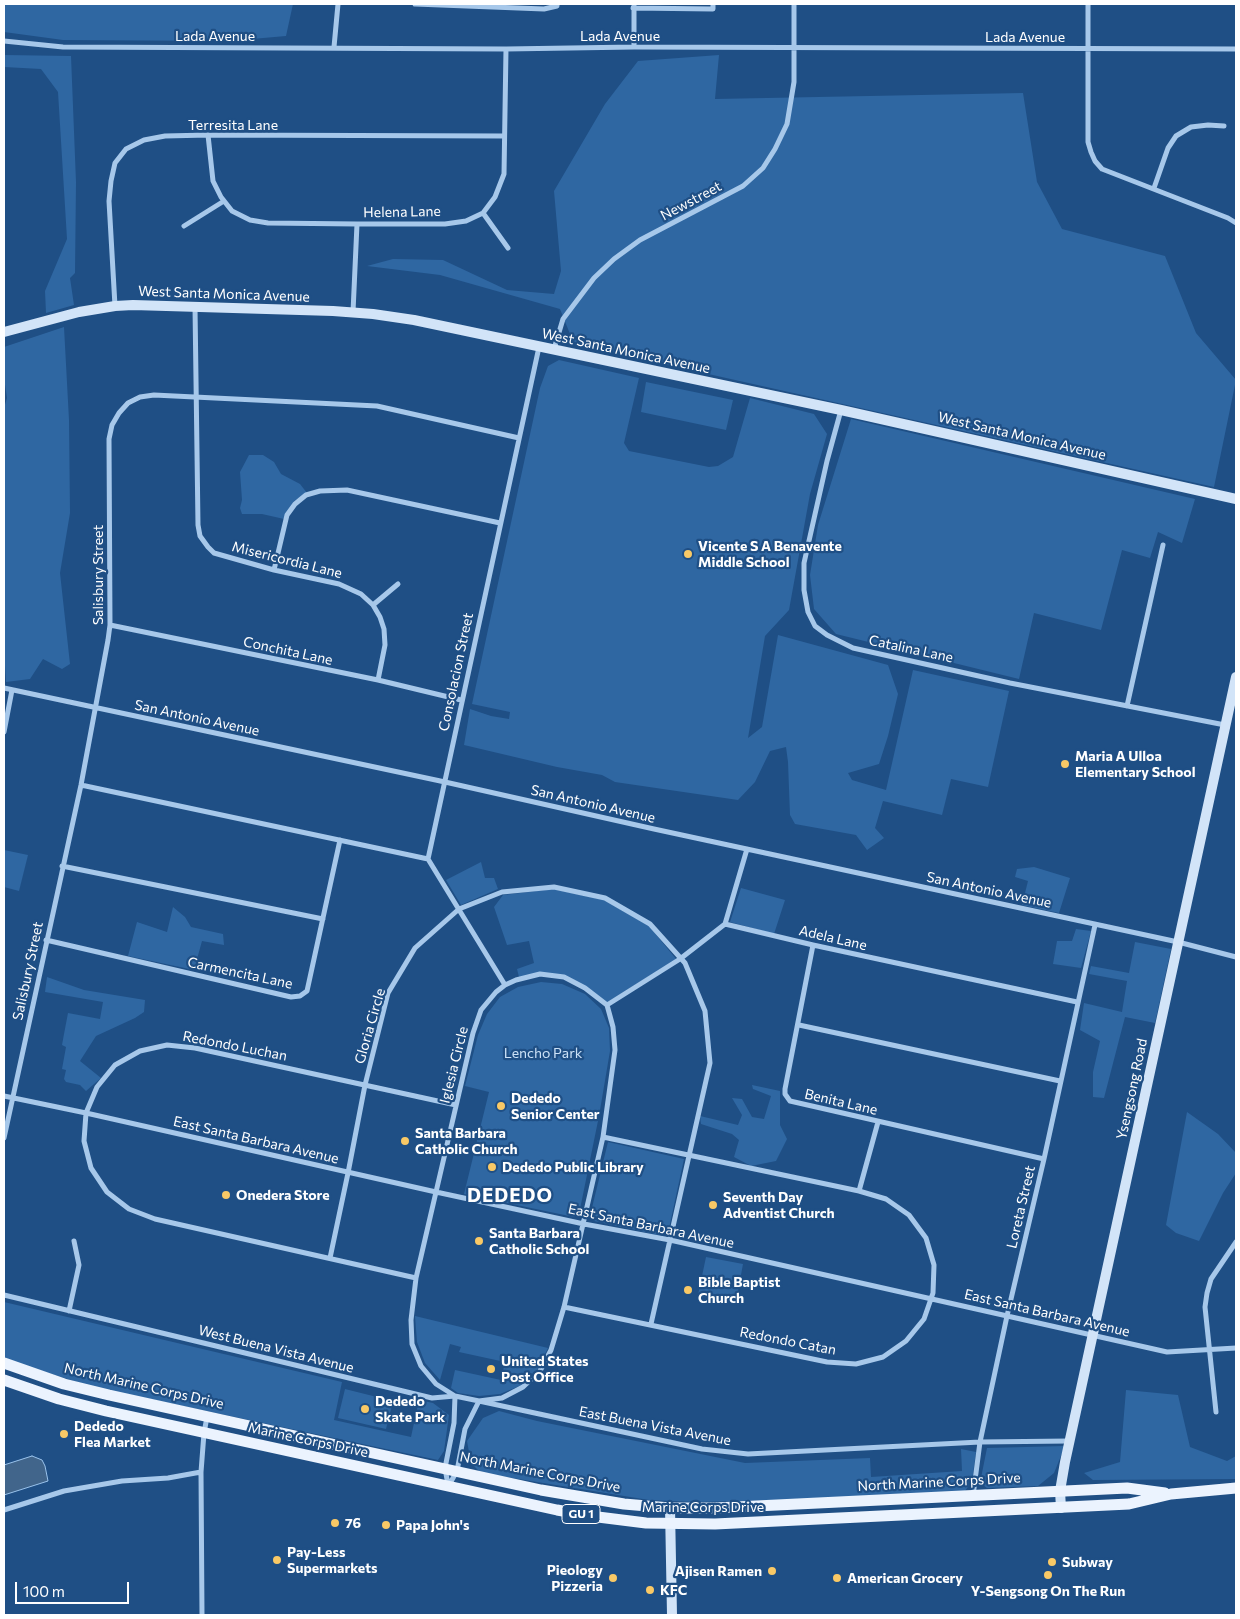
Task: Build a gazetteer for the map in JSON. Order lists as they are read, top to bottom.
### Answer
{
  "streets": {
    "main road": [
      "West Santa Monica Avenue",
      "Ysengsong Road",
      "North Marine Corps Drive",
      "Marine Corps Drive",
      "GU 1"
    ],
    "street": [
      "Lada Avenue",
      "Terresita Lane",
      "Newstreet",
      "Helena Lane",
      "Misericordia Lane",
      "Salisbury Street",
      "Catalina Lane",
      "Conchita Lane",
      "Consolacion Street",
      "San Antonio Avenue",
      "Adela Lane",
      "Carmencita Lane",
      "Gloria Circle",
      "Redondo Luchan",
      "Iglesia Circle",
      "Benita Lane",
      "East Santa Barbara Avenue",
      "Loreta Street",
      "Redondo Catan",
      "West Buena Vista Avenue",
      "East Buena Vista Avenue"
    ]
  },
  "crossings": [
    ["Lada Avenue", "Newstreet"],
    ["Terresita Lane", "Helena Lane"],
    ["Terresita Lane", "West Santa Monica Avenue"],
    ["Newstreet", "West Santa Monica Avenue"],
    ["West Santa Monica Avenue", "Misericordia Lane"],
    ["West Santa Monica Avenue", "Catalina Lane"],
    ["West Santa Monica Avenue", "Consolacion Street"],
    ["Misericordia Lane", "Salisbury Street"],
    ["Misericordia Lane", "Conchita Lane"],
    ["Salisbury Street", "Conchita Lane"],
    ["Salisbury Street", "Consolacion Street"],
    ["Salisbury Street", "San Antonio Avenue"],
    ["Salisbury Street", "Carmencita Lane"],
    ["Salisbury Street", "East Santa Barbara Avenue"],
    ["Catalina Lane", "Ysengsong Road"],
    ["Conchita Lane", "Consolacion Street"],
    ["Consolacion Street", "San Antonio Avenue"],
    ["San Antonio Avenue", "Ysengsong Road"],
    ["San Antonio Avenue", "Loreta Street"],
    ["Adela Lane", "Benita Lane"],
    ["Adela Lane", "Loreta Street"],
    ["Gloria Circle", "Redondo Luchan"],
    ["Gloria Circle", "East Santa Barbara Avenue"],
    ["Gloria Circle", "Redondo Catan"],
    ["Redondo Luchan", "Iglesia Circle"],
    ["Redondo Luchan", "East Santa Barbara Avenue"],
    ["Iglesia Circle", "East Santa Barbara Avenue"],
    ["Iglesia Circle", "Redondo Catan"],
    ["Iglesia Circle", "West Buena Vista Avenue"],
    ["Iglesia Circle", "East Buena Vista Avenue"],
    ["Ysengsong Road", "East Santa Barbara Avenue"],
    ["Ysengsong Road", "North Marine Corps Drive"],
    ["Ysengsong Road", "East Buena Vista Avenue"],
    ["Ysengsong Road", "Marine Corps Drive"],
    ["Benita Lane", "Loreta Street"],
    ["East Santa Barbara Avenue", "Loreta Street"],
    ["East Santa Barbara Avenue", "Redondo Catan"],
    ["Loreta Street", "North Marine Corps Drive"],
    ["Loreta Street", "East Buena Vista Avenue"],
    ["North Marine Corps Drive", "Marine Corps Drive"]
  ],
  "districts": ["DEDEDO"],
  "parks": ["Lencho Park"],
  "places": [
    "Vicente S A Benavente Middle School",
    "Maria A Ulloa Elementary School",
    "Dededo Senior Center",
    "Santa Barbara Catholic Church",
    "Dededo Public Library",
    "Onedera Store",
    "Seventh Day Adventist Church",
    "Santa Barbara Catholic School",
    "Bible Baptist Church",
    "United States Post Office",
    "Dededo Skate Park",
    "Dededo Flea Market",
    "76",
    "Papa John's",
    "Pay-Less Supermarkets",
    "Subway",
    "Ajisen Ramen",
    "Y-Sengsong On The Run",
    "Pieology Pizzeria",
    "American Grocery",
    "KFC"
  ],
  "scale_bar": "100 m"
}
